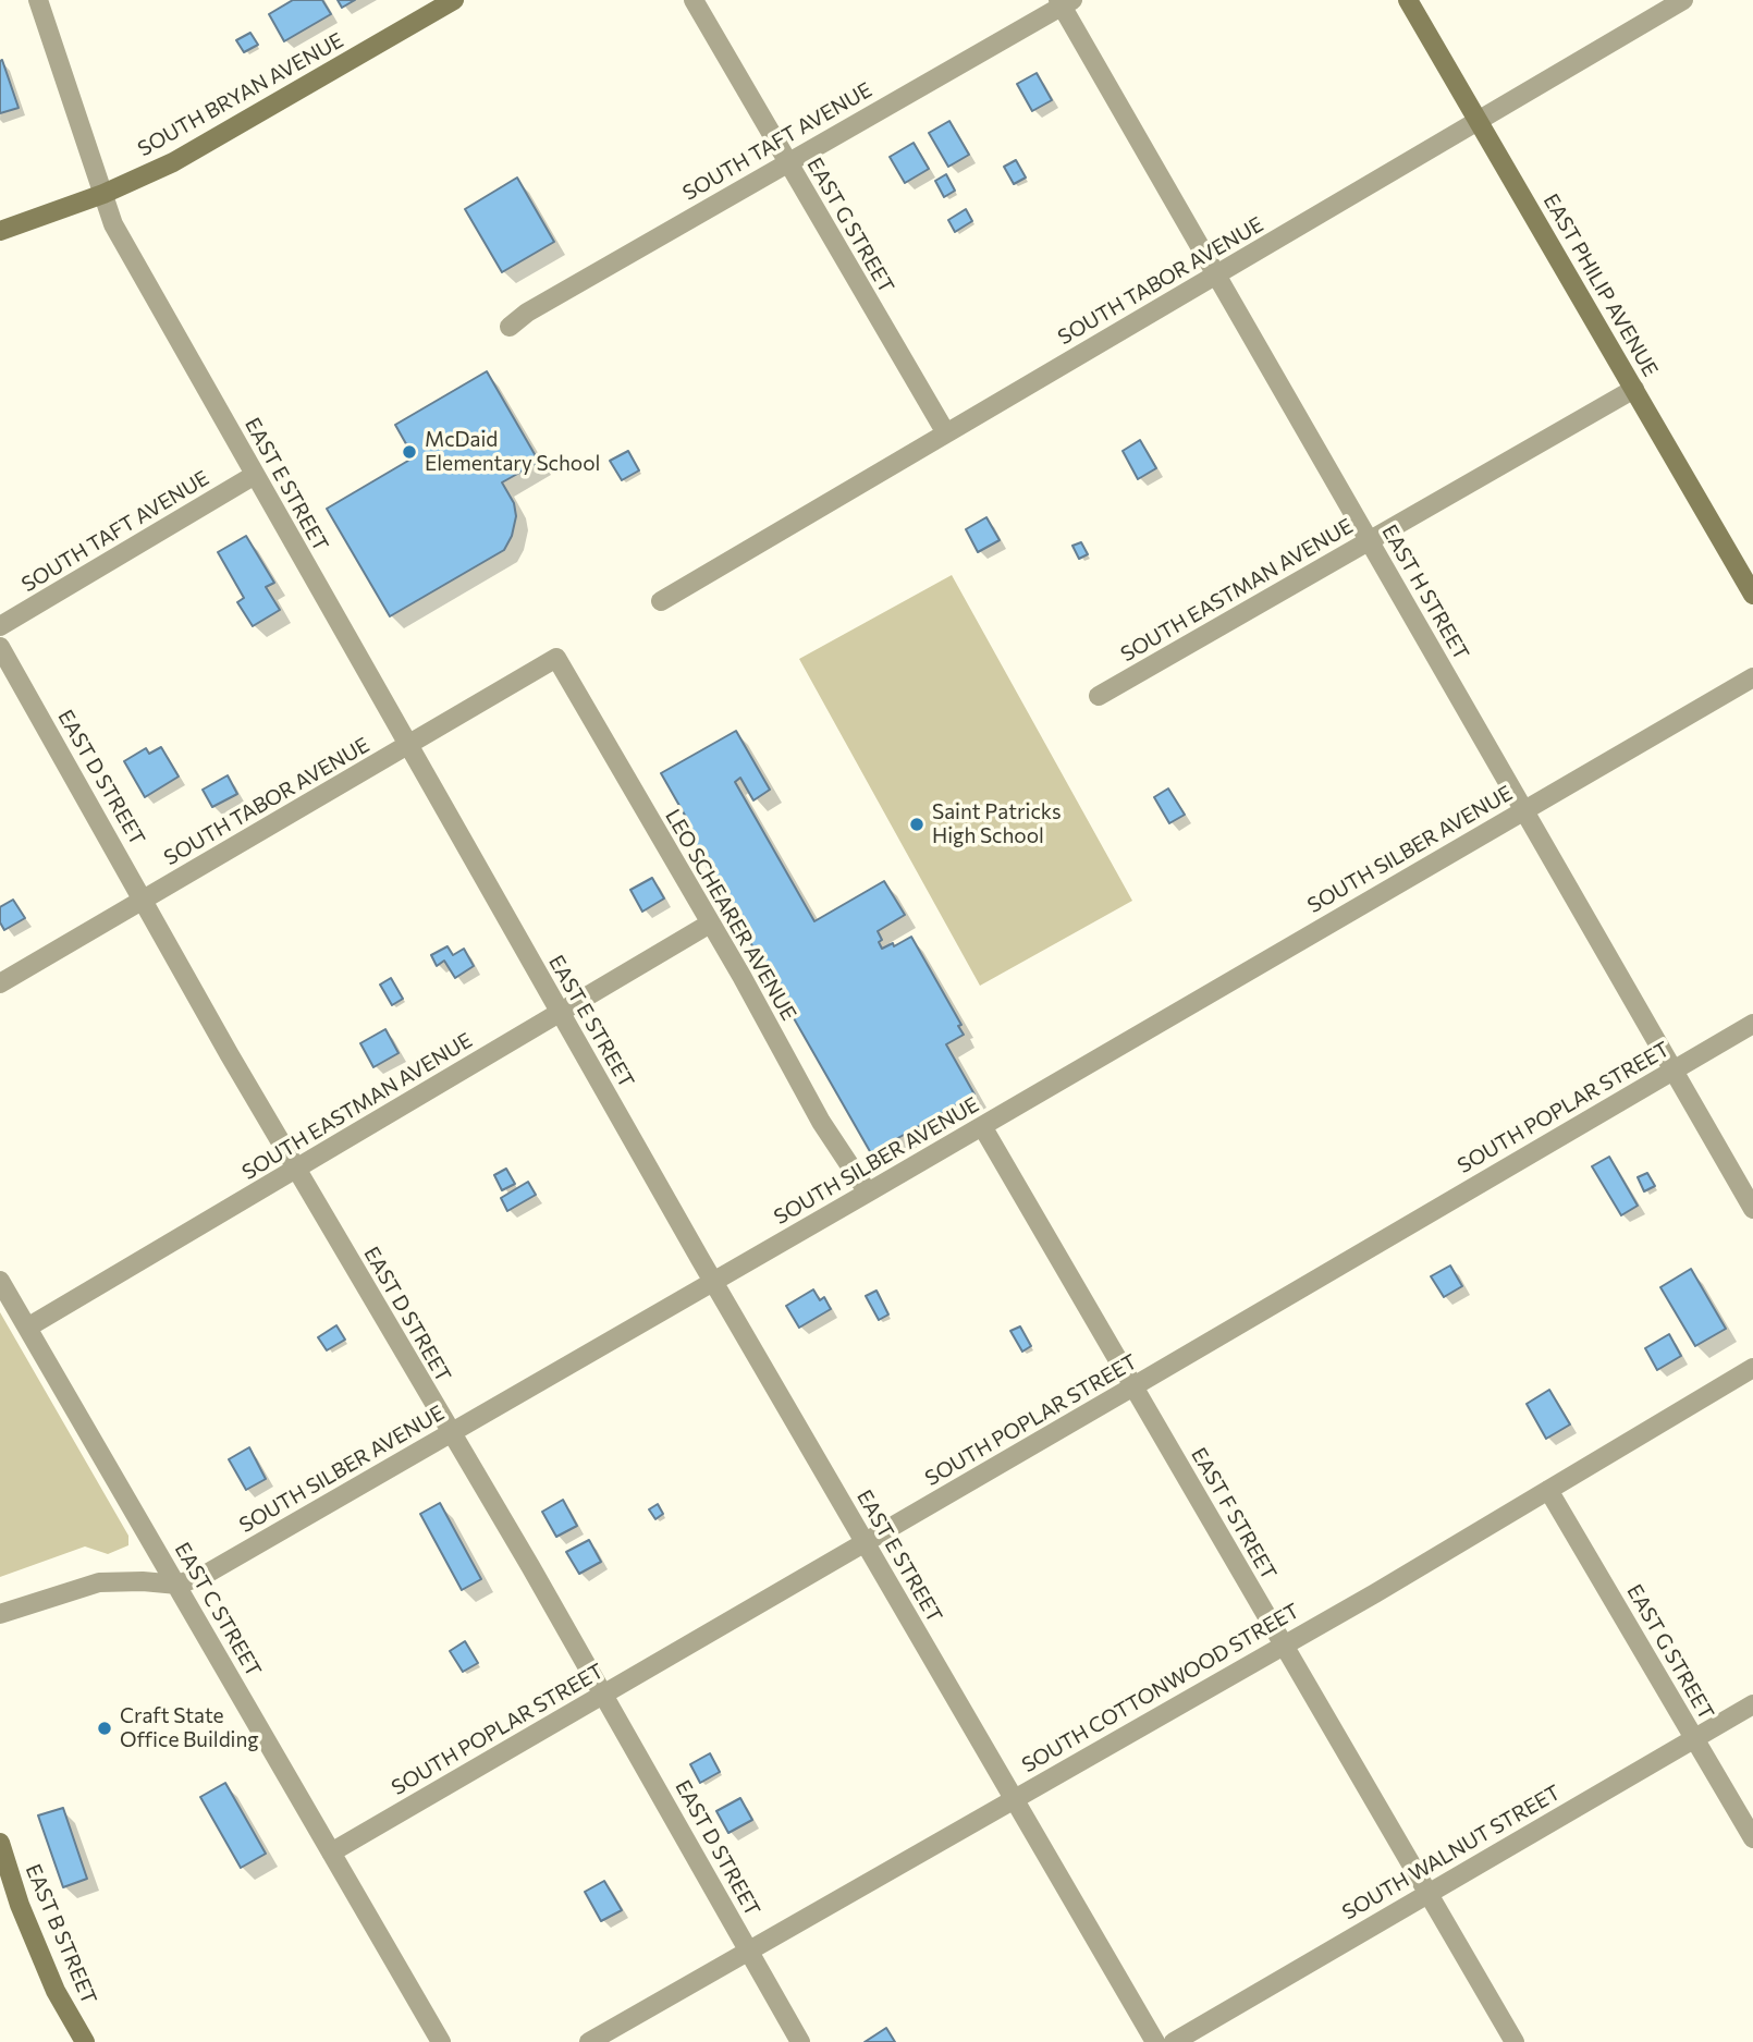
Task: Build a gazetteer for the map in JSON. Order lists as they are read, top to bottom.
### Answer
{
  "streets": {
    "main road": ["SOUTH BRYAN AVENUE", "EAST PHILIP AVENUE", "EAST B STREET"],
    "street": [
      "SOUTH TAFT AVENUE",
      "EAST G STREET",
      "SOUTH TABOR AVENUE",
      "EAST E STREET",
      "SOUTH EASTMAN AVENUE",
      "EAST H STREET",
      "EAST D STREET",
      "SOUTH SILBER AVENUE",
      "LEO SCHEARER AVENUE",
      "SOUTH POPLAR STREET",
      "EAST F STREET",
      "EAST C STREET",
      "SOUTH COTTONWOOD STREET",
      "SOUTH WALNUT STREET"
    ]
  },
  "crossings": [
    ["SOUTH BRYAN AVENUE", "EAST E STREET"],
    ["SOUTH TAFT AVENUE", "EAST G STREET"],
    ["SOUTH TAFT AVENUE", "EAST E STREET"],
    ["SOUTH TAFT AVENUE", "EAST H STREET"],
    ["EAST G STREET", "SOUTH TABOR AVENUE"],
    ["EAST G STREET", "SOUTH COTTONWOOD STREET"],
    ["EAST G STREET", "SOUTH WALNUT STREET"],
    ["SOUTH TABOR AVENUE", "EAST PHILIP AVENUE"],
    ["SOUTH TABOR AVENUE", "EAST E STREET"],
    ["SOUTH TABOR AVENUE", "EAST H STREET"],
    ["SOUTH TABOR AVENUE", "EAST D STREET"],
    ["SOUTH TABOR AVENUE", "LEO SCHEARER AVENUE"],
    ["EAST PHILIP AVENUE", "SOUTH EASTMAN AVENUE"],
    ["EAST E STREET", "SOUTH EASTMAN AVENUE"],
    ["EAST E STREET", "SOUTH SILBER AVENUE"],
    ["EAST E STREET", "SOUTH POPLAR STREET"],
    ["EAST E STREET", "SOUTH COTTONWOOD STREET"],
    ["SOUTH EASTMAN AVENUE", "EAST H STREET"],
    ["SOUTH EASTMAN AVENUE", "EAST D STREET"],
    ["SOUTH EASTMAN AVENUE", "LEO SCHEARER AVENUE"],
    ["SOUTH EASTMAN AVENUE", "EAST C STREET"],
    ["EAST H STREET", "SOUTH SILBER AVENUE"],
    ["EAST H STREET", "SOUTH POPLAR STREET"],
    ["EAST D STREET", "SOUTH SILBER AVENUE"],
    ["EAST D STREET", "SOUTH POPLAR STREET"],
    ["EAST D STREET", "SOUTH COTTONWOOD STREET"],
    ["SOUTH SILBER AVENUE", "LEO SCHEARER AVENUE"],
    ["SOUTH SILBER AVENUE", "EAST F STREET"],
    ["SOUTH SILBER AVENUE", "EAST C STREET"],
    ["SOUTH POPLAR STREET", "EAST F STREET"],
    ["SOUTH POPLAR STREET", "EAST C STREET"],
    ["EAST F STREET", "SOUTH COTTONWOOD STREET"],
    ["EAST F STREET", "SOUTH WALNUT STREET"]
  ],
  "places": ["McDaid Elementary School", "Saint Patricks High School", "Craft State Office Building"]
}
